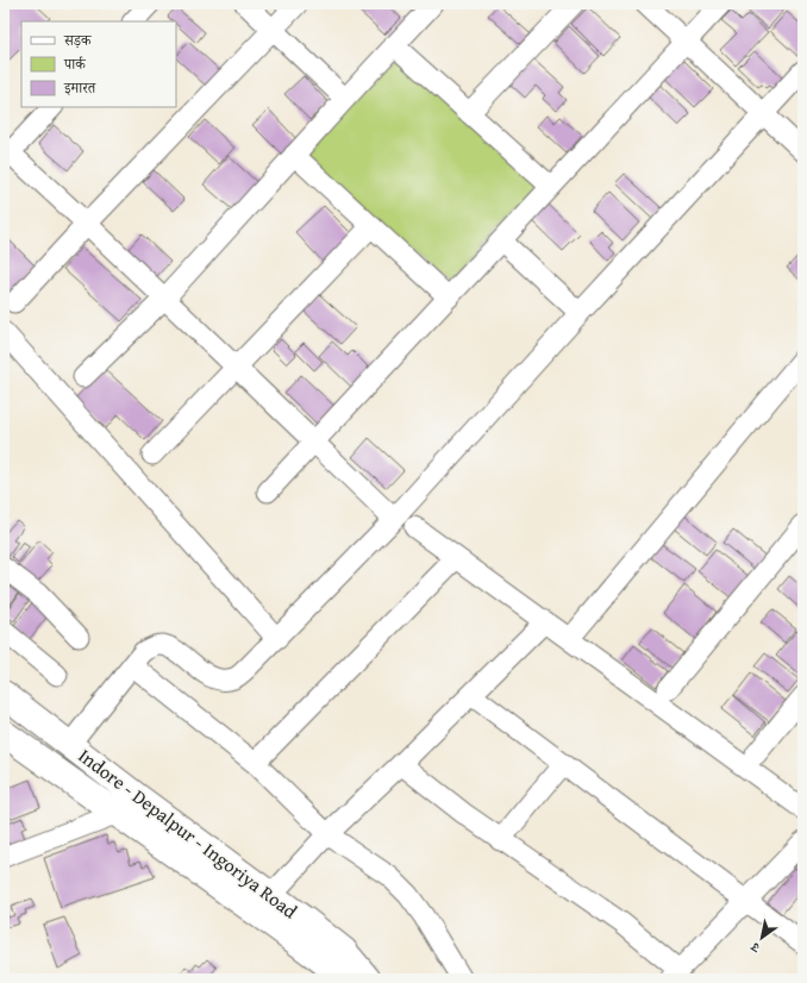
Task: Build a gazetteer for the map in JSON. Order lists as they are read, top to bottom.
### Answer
{
  "streets": {
    "main road": ["Indore - Depalpur - Ingoriya Road"]
  },
  "legend": ["सड़क", "पार्क", "इमारत"],
  "north": "bottom left"
}
